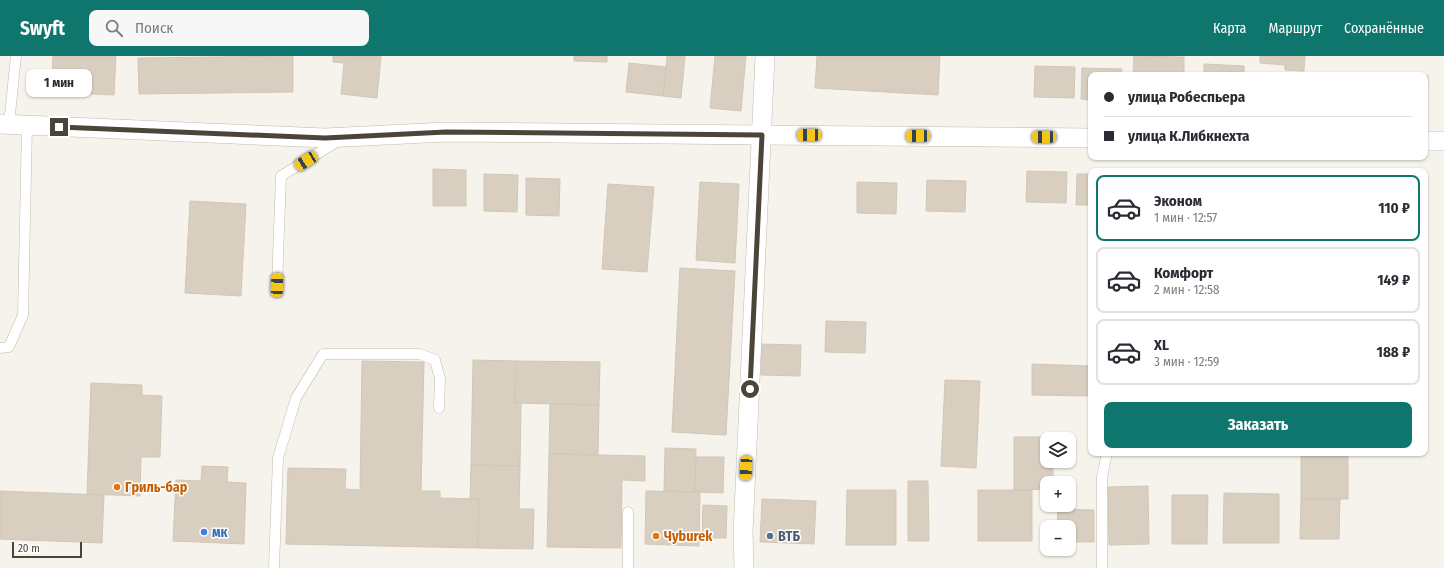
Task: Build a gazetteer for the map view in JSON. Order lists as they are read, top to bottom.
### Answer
{
  "places": [
    "Гриль-бар",
    "мк",
    "Чуburek",
    "ВТБ"
  ],
  "scale_bar": "20 m",
  "page": {
    "header": "Swyft",
    "search": "Поиск",
    "nav": ["Карта", "Маршрут", "Сохранённые"],
    "bubble": "1 мин",
    "banner": ["улица Робеспьера", "улица К.Либкнехта"],
    "list": [
      {
        "name": "Эконом",
        "note": "1 мин · 12:57",
        "value": "110 ₽"
      },
      {
        "name": "Комфорт",
        "note": "2 мин · 12:58",
        "value": "149 ₽"
      },
      {
        "name": "XL",
        "note": "3 мин · 12:59",
        "value": "188 ₽"
      }
    ],
    "buttons": "Заказать",
    "map_buttons": ["+", "−"],
    "scale": "20 m"
  }
}
